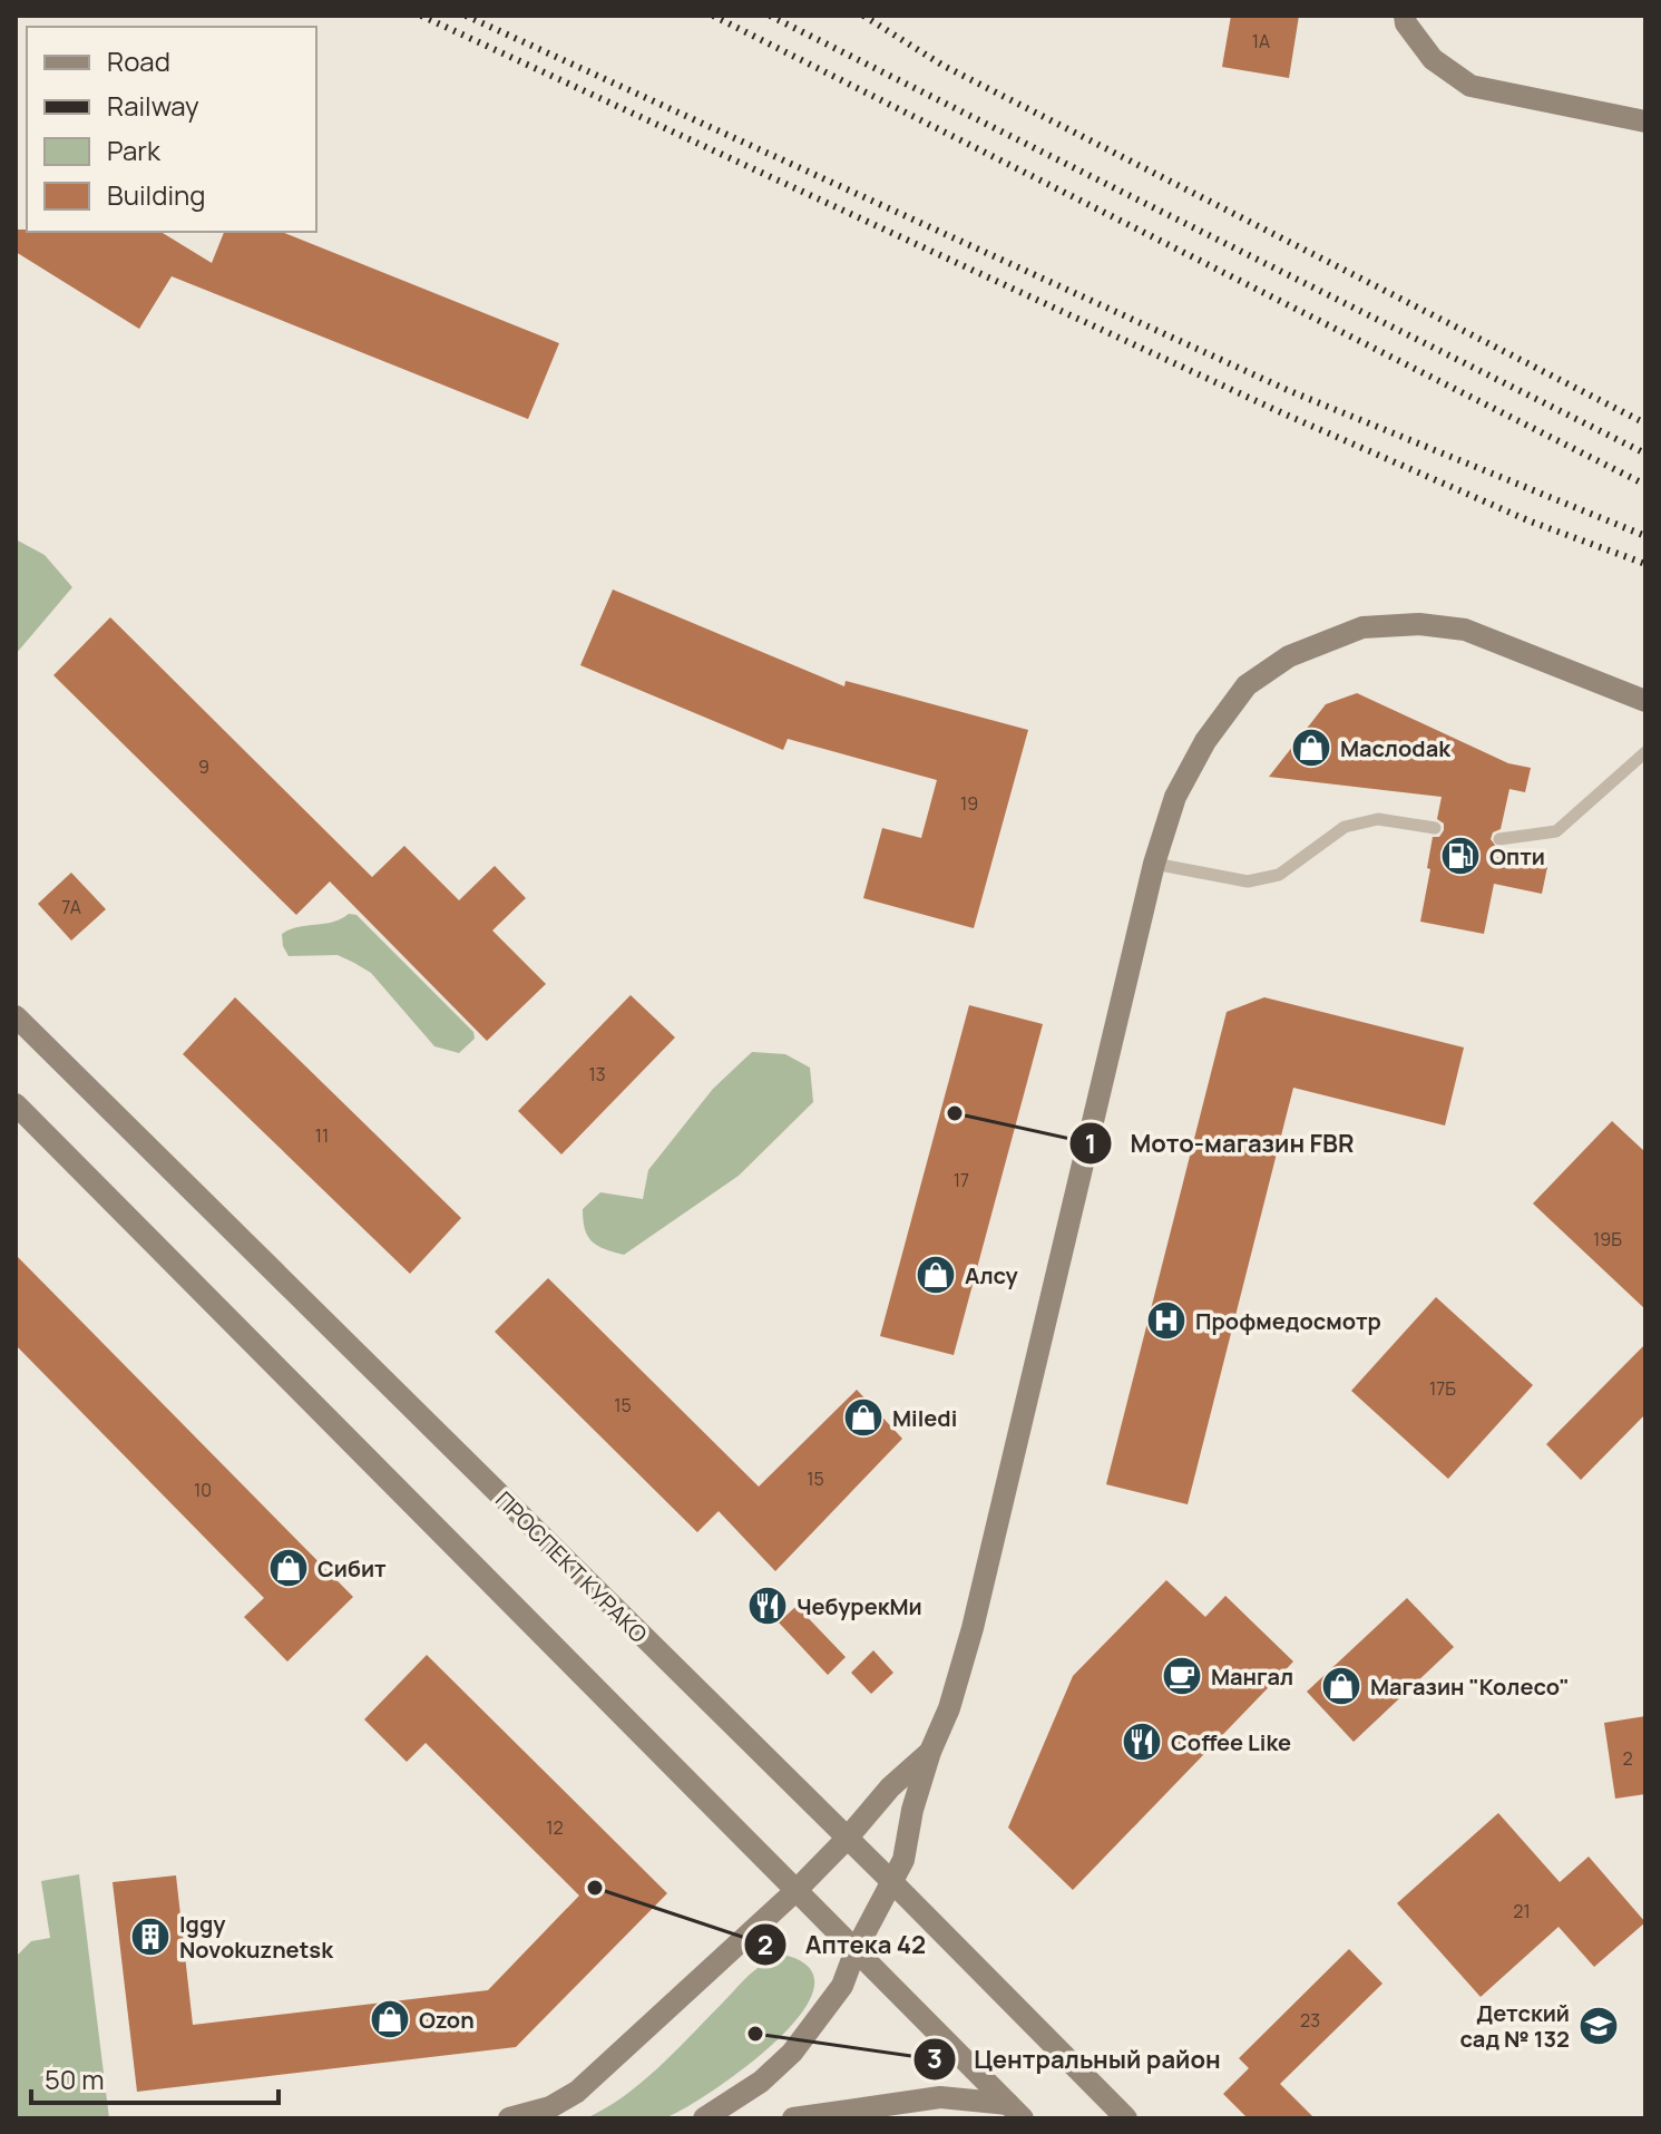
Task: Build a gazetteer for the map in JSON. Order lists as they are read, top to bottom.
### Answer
{
  "streets": {
    "main road": ["ПРОСПЕКТ КУРАКО"]
  },
  "places": {
    "shop": [
      "Mаслоdak",
      "Алсу",
      "Miledi",
      "Сибит",
      "Магазин \"Колесо\"",
      "Ozon"
    ],
    "fuel station": ["Опти"],
    "other": ["Мото-магазин FBR", "Аптека 42", "Центральный район"],
    "hospital": ["Профмедосмотр"],
    "restaurant": ["ЧебурекМи", "Coffee Like"],
    "cafe": ["Мангал"],
    "building": ["Iggy Novokuznetsk"],
    "school or university": ["Детский сад № 132"]
  },
  "house_numbers": [
    "1А",
    "9",
    "19",
    "7А",
    "13",
    "11",
    "17",
    "19Б",
    "17Б",
    "15",
    "15",
    "10",
    "2",
    "12",
    "21",
    "23"
  ],
  "legend": [
    "Road",
    "Railway",
    "Park",
    "Building"
  ],
  "scale_bar": "50 m"
}
